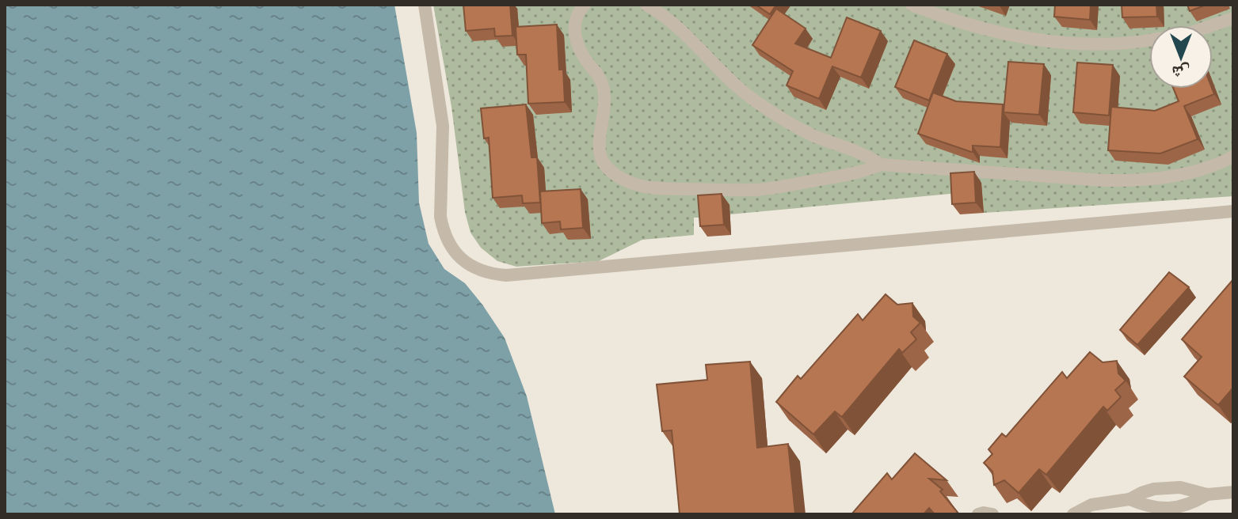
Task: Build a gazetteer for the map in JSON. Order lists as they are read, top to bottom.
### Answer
{
  "north": "bottom"
}
